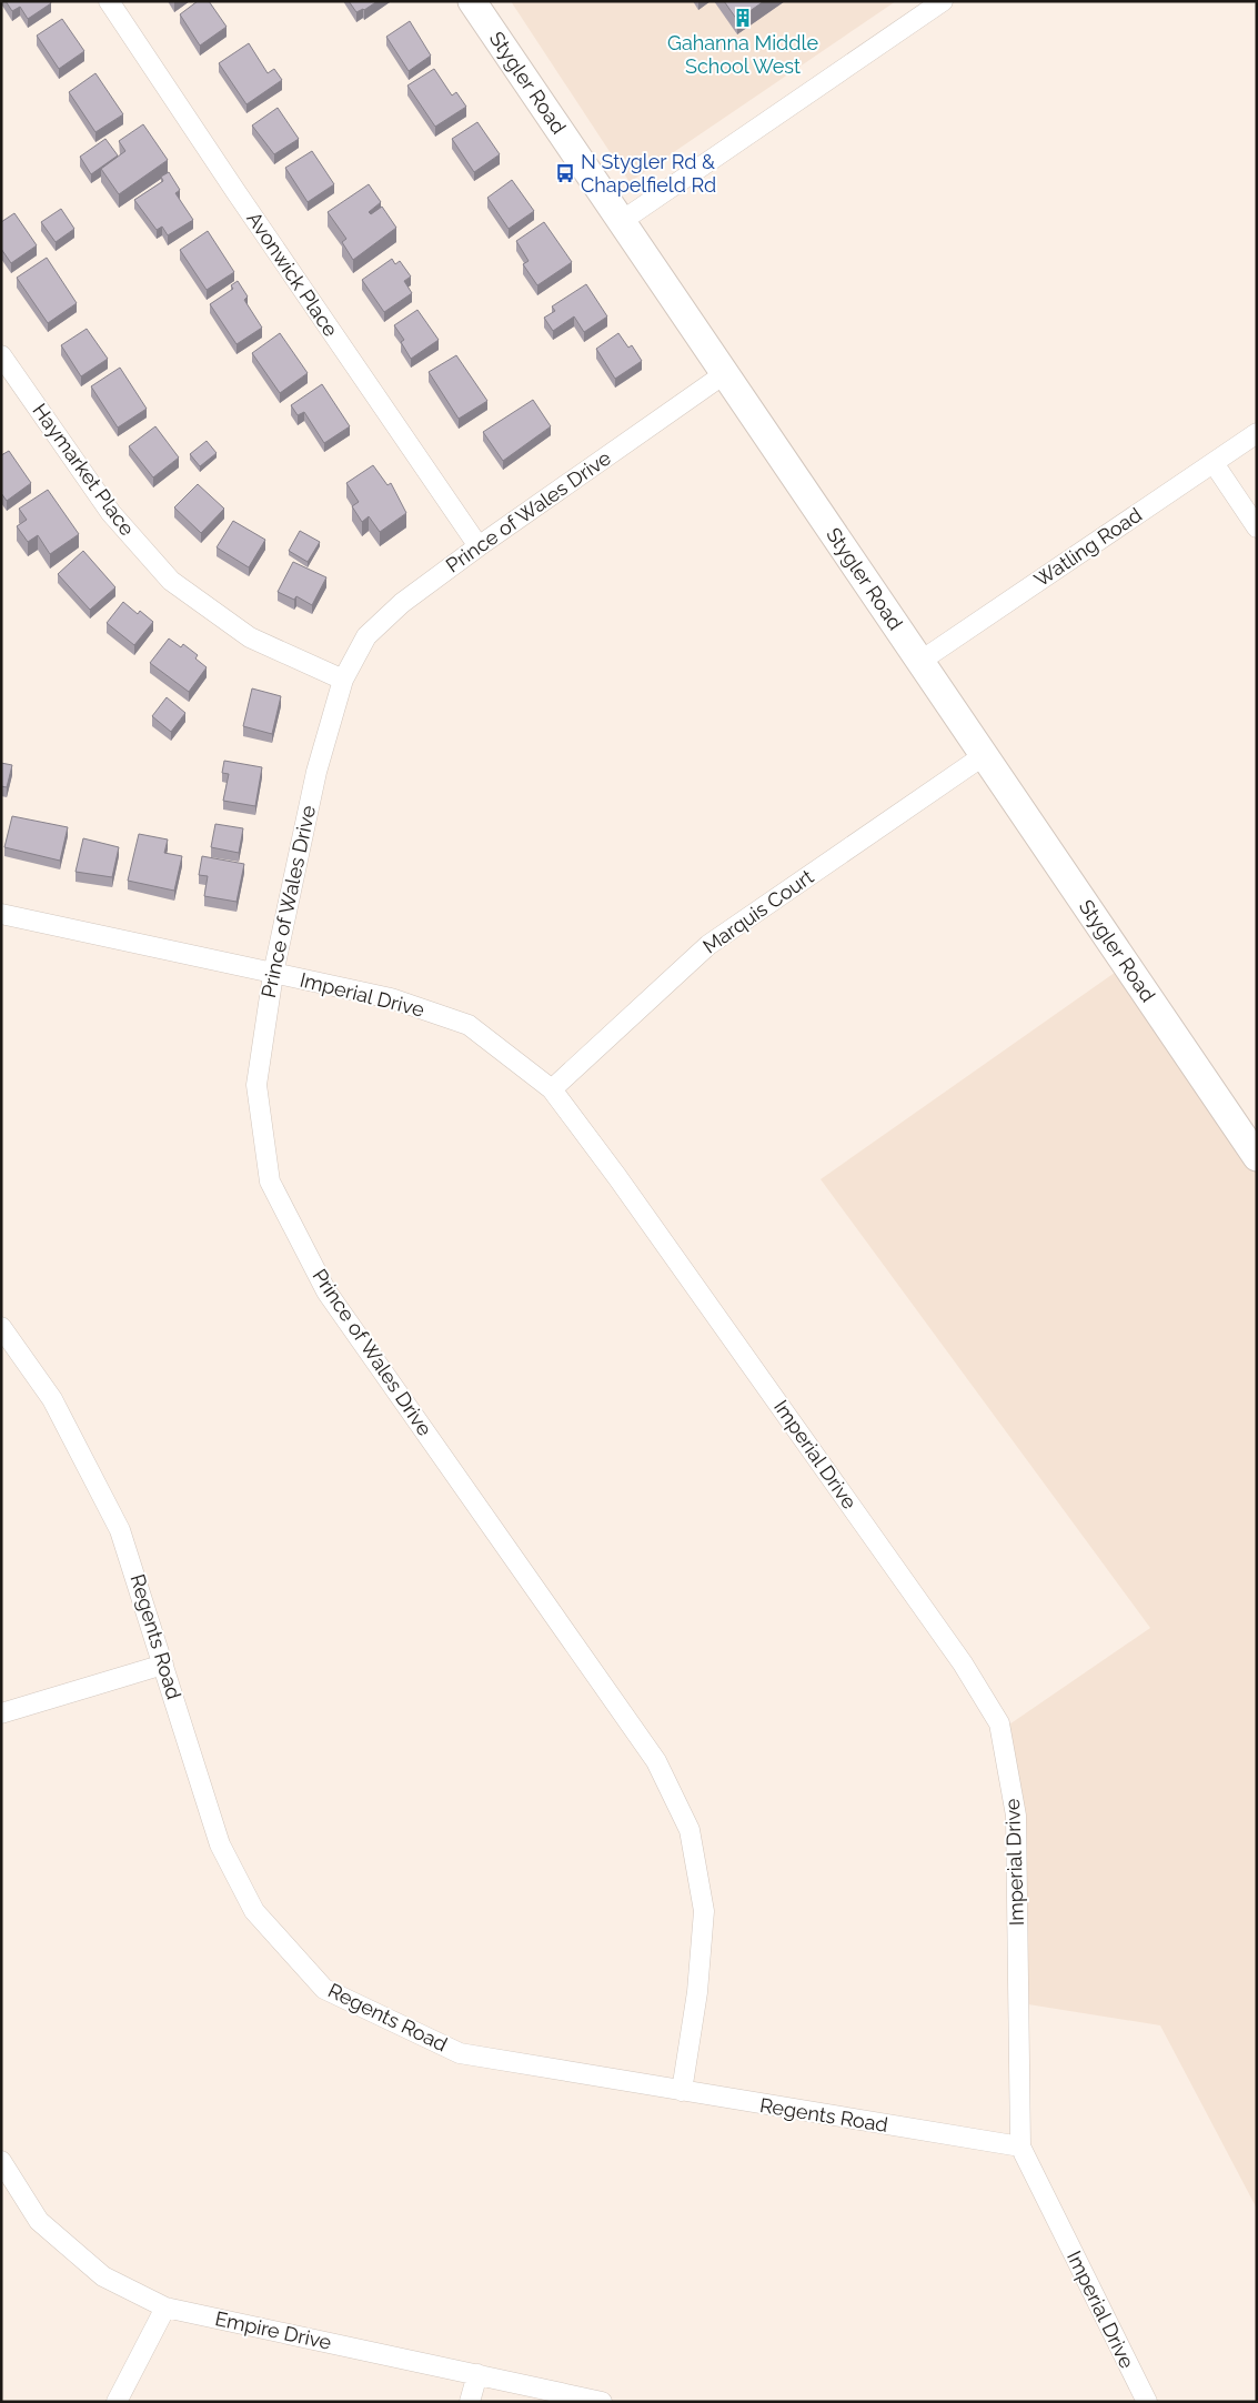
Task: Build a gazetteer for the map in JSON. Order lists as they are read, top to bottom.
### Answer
{
  "streets": {
    "main road": ["Stygler Road"],
    "street": [
      "Avonwick Place",
      "Haymarket Place",
      "Prince of Wales Drive",
      "Watling Road",
      "Marquis Court",
      "Imperial Drive",
      "Regents Road",
      "Empire Drive"
    ]
  },
  "crossings": [
    ["Stygler Road", "Prince of Wales Drive"],
    ["Stygler Road", "Watling Road"],
    ["Stygler Road", "Marquis Court"],
    ["Avonwick Place", "Prince of Wales Drive"],
    ["Haymarket Place", "Prince of Wales Drive"],
    ["Prince of Wales Drive", "Imperial Drive"],
    ["Prince of Wales Drive", "Regents Road"],
    ["Marquis Court", "Imperial Drive"],
    ["Imperial Drive", "Regents Road"]
  ],
  "places": {
    "building": ["Gahanna Middle School West"],
    "bus stop": ["N Stygler Rd & Chapelfield Rd"]
  }
}
